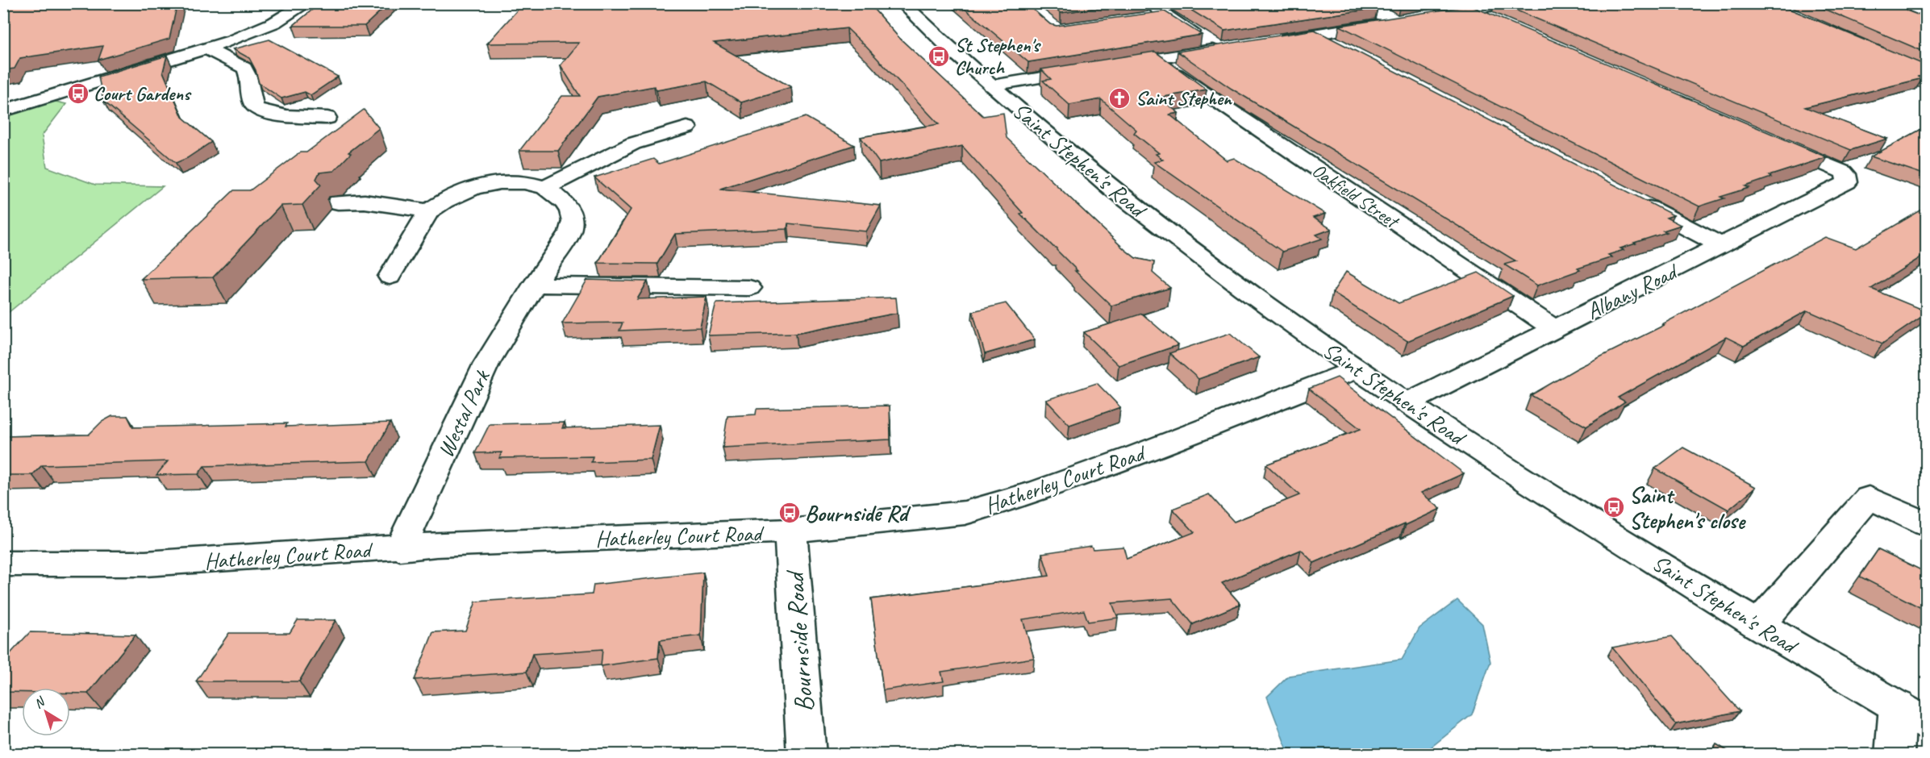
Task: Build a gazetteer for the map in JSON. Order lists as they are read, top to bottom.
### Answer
{
  "streets": {
    "street": [
      "Saint Stephen's Road",
      "Oakfield Street",
      "Albany Road",
      "Westal Park",
      "Hatherley Court Road",
      "Bournside Road"
    ]
  },
  "crossings": [
    ["Saint Stephen's Road", "Albany Road"],
    ["Saint Stephen's Road", "Hatherley Court Road"],
    ["Oakfield Street", "Albany Road"],
    ["Westal Park", "Hatherley Court Road"],
    ["Hatherley Court Road", "Bournside Road"]
  ],
  "places": {
    "bus stop": [
      "St Stephen's Church",
      "Court Gardens",
      "Saint Stephen's close",
      "Bournside Rd"
    ],
    "church": ["Saint Stephen"]
  },
  "north": "top left"
}
